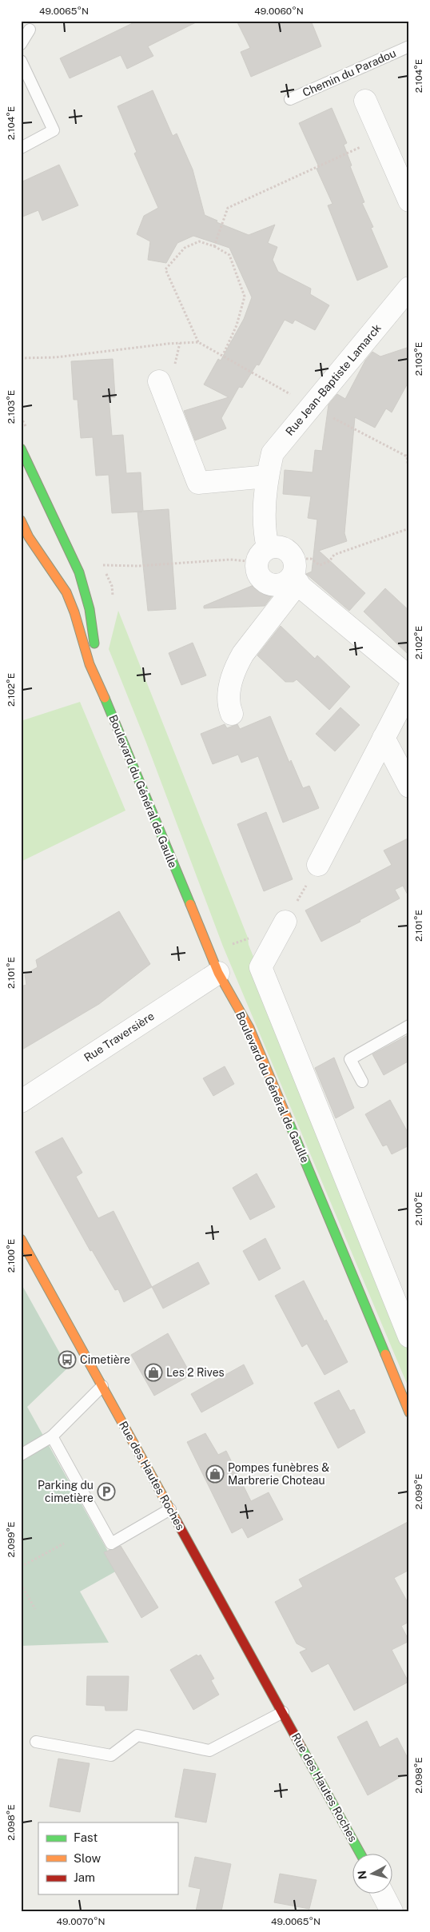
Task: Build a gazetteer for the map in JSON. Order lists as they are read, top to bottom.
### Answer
{
  "streets": {
    "street": [
      "Rue Jean-Baptiste Lamarck",
      "Boulevard du Général de Gaulle",
      "Rue Traversière",
      "Rue des Hautes Roches"
    ],
    "lane": ["Chemin du Paradou"]
  },
  "crossings": [
    ["Boulevard du Général de Gaulle", "Rue Traversière"]
  ],
  "places": {
    "bus stop": ["Cimetière"],
    "shop": ["Les 2 Rives", "Pompes funèbres & Marbrerie Choteau"],
    "parking": ["Parking du cimetière"]
  },
  "legend": ["Fast", "Slow", "Jam"],
  "north": "left",
  "coordinates": [
    "49.0065°N",
    "49.0060°N",
    "2.104°E",
    "2.103°E",
    "2.102°E",
    "2.101°E",
    "2.100°E",
    "2.099°E",
    "2.098°E",
    "49.0070°N"
  ]
}
